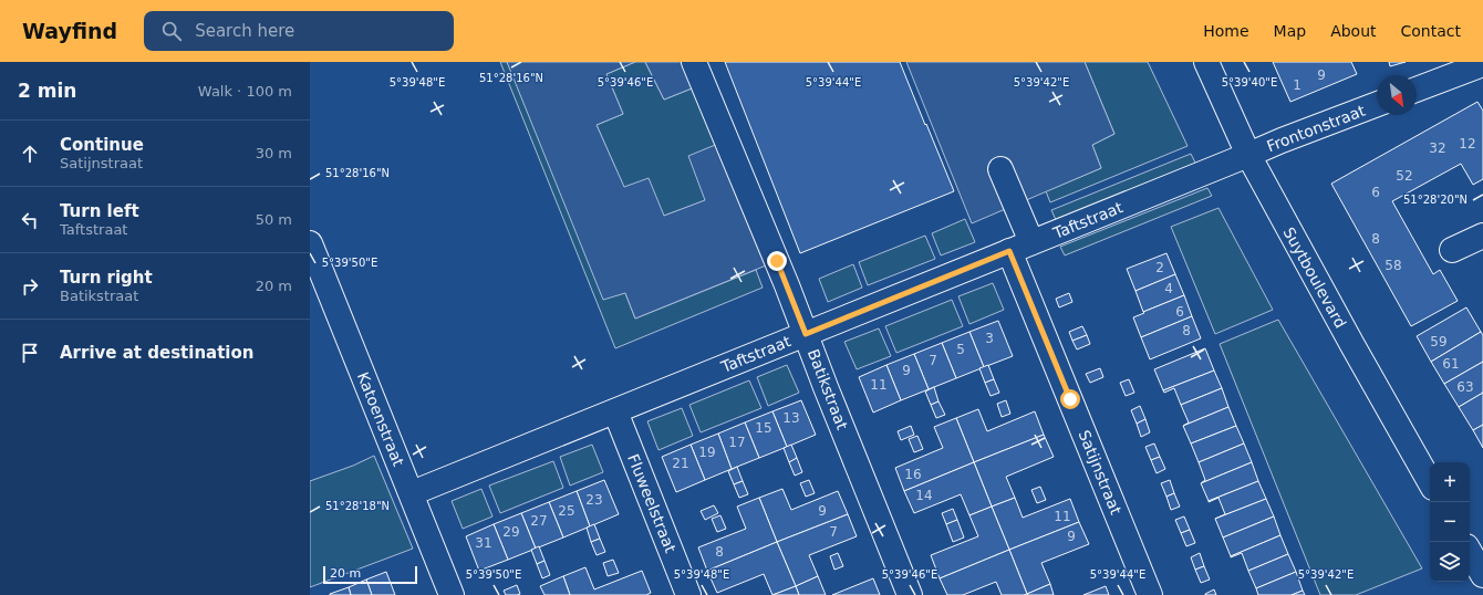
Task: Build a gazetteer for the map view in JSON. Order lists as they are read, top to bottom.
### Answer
{
  "streets": {
    "street": [
      "Frontonstraat",
      "Taftstraat",
      "Suytboulevard",
      "Batikstraat",
      "Katoenstraat",
      "Satijnstraat",
      "Fluweelstraat"
    ]
  },
  "crossings": [
    ["Frontonstraat", "Taftstraat"],
    ["Frontonstraat", "Suytboulevard"],
    ["Taftstraat", "Suytboulevard"],
    ["Taftstraat", "Batikstraat"],
    ["Taftstraat", "Katoenstraat"],
    ["Taftstraat", "Satijnstraat"],
    ["Taftstraat", "Fluweelstraat"]
  ],
  "house_numbers": [
    "9",
    "1",
    "12",
    "32",
    "52",
    "6",
    "8",
    "58",
    "2",
    "4",
    "6",
    "8",
    "3",
    "59",
    "5",
    "7",
    "61",
    "9",
    "11",
    "63",
    "13",
    "15",
    "17",
    "19",
    "21",
    "16",
    "14",
    "23",
    "25",
    "9",
    "11",
    "27",
    "29",
    "7",
    "9",
    "31",
    "8"
  ],
  "scale_bar": "20 m",
  "north": "bottom right",
  "page": {
    "header": "Wayfind",
    "search": "Search here",
    "nav": [
      "Home",
      "Map",
      "About",
      "Contact"
    ],
    "heading": ["2 min", "Walk · 100 m"],
    "list": [
      ["Continue", "Satijnstraat", "30 m"],
      ["Turn left", "Taftstraat", "50 m"],
      ["Turn right", "Batikstraat", "20 m"],
      "Arrive at destination"
    ],
    "map_buttons": ["+", "−"],
    "scale": "20 m"
  },
  "coordinates": [
    "51°28'16\"N",
    "5°39'48\"E",
    "5°39'46\"E",
    "5°39'44\"E",
    "5°39'42\"E",
    "5°39'40\"E",
    "51°28'20\"N",
    "5°39'50\"E",
    "51°28'18\"N"
  ]
}
